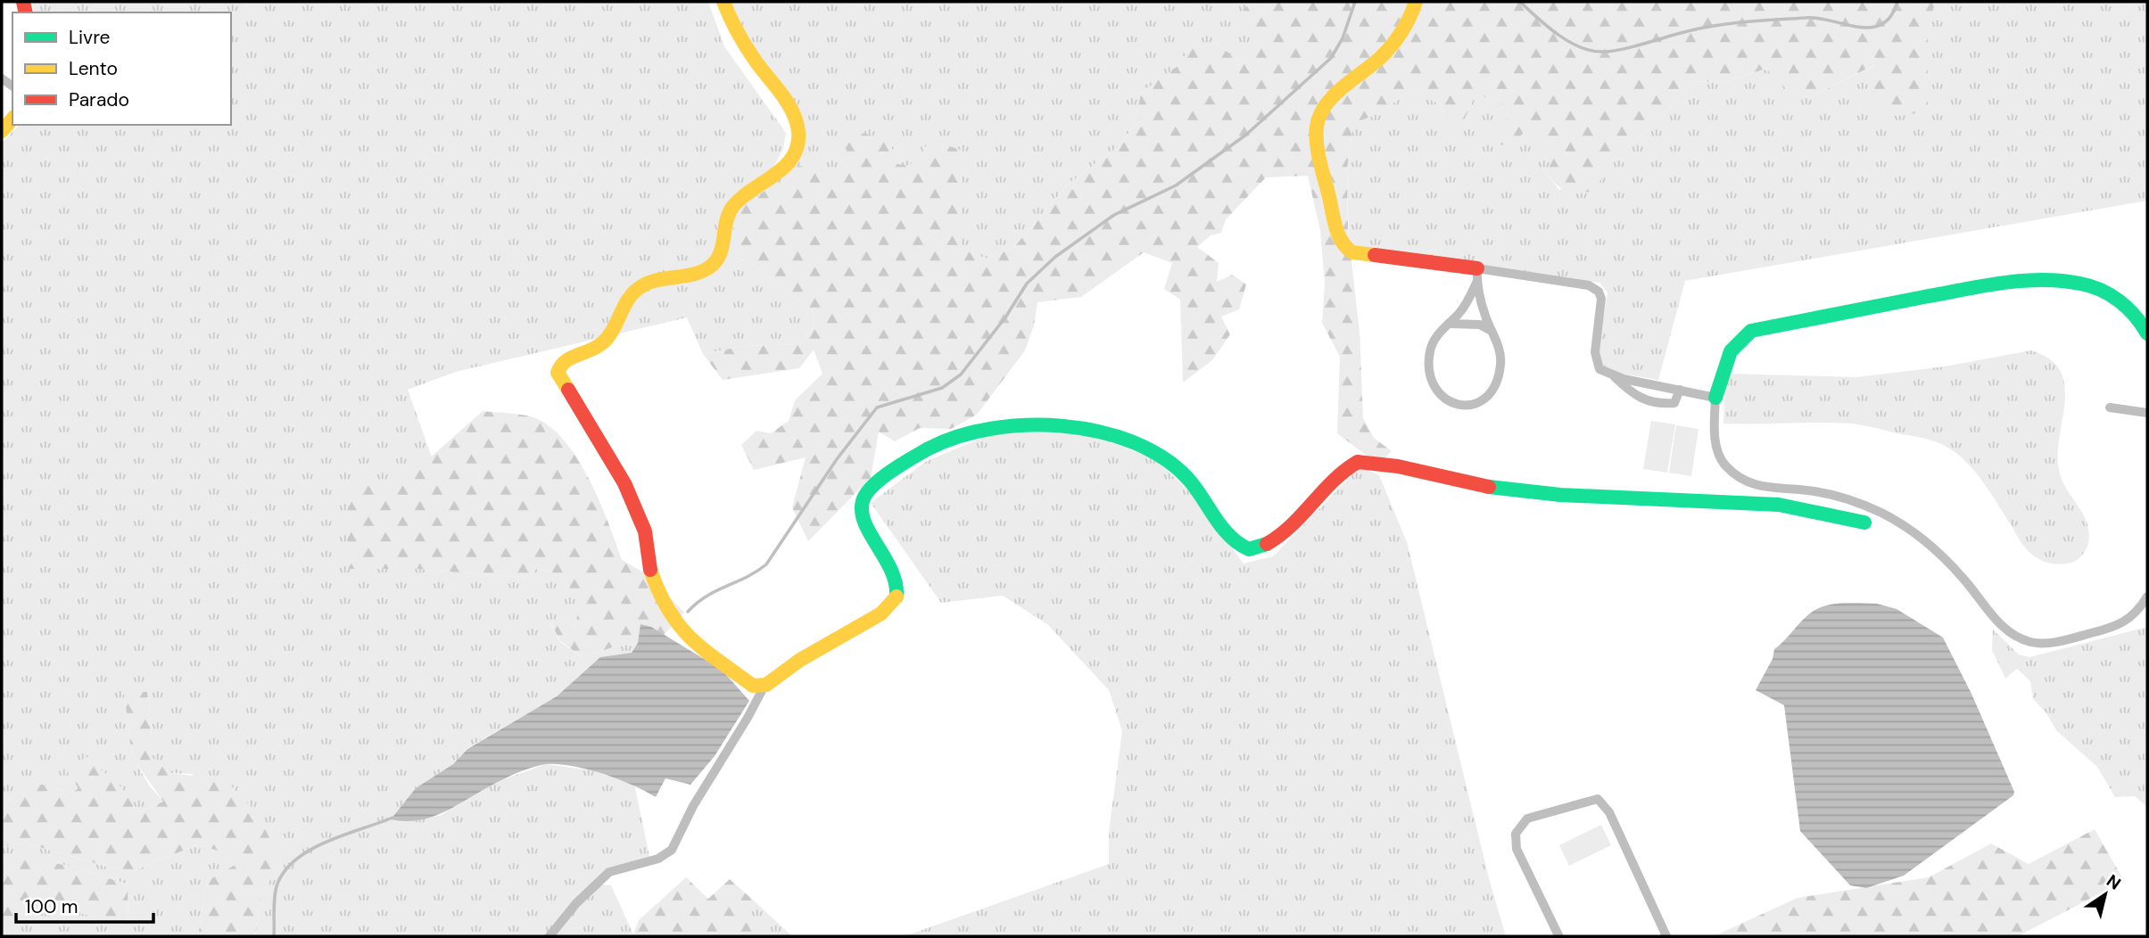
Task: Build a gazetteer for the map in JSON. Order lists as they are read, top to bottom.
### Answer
{
  "legend": ["Livre", "Lento", "Parado"],
  "scale_bar": "100 m",
  "north": "top right"
}
